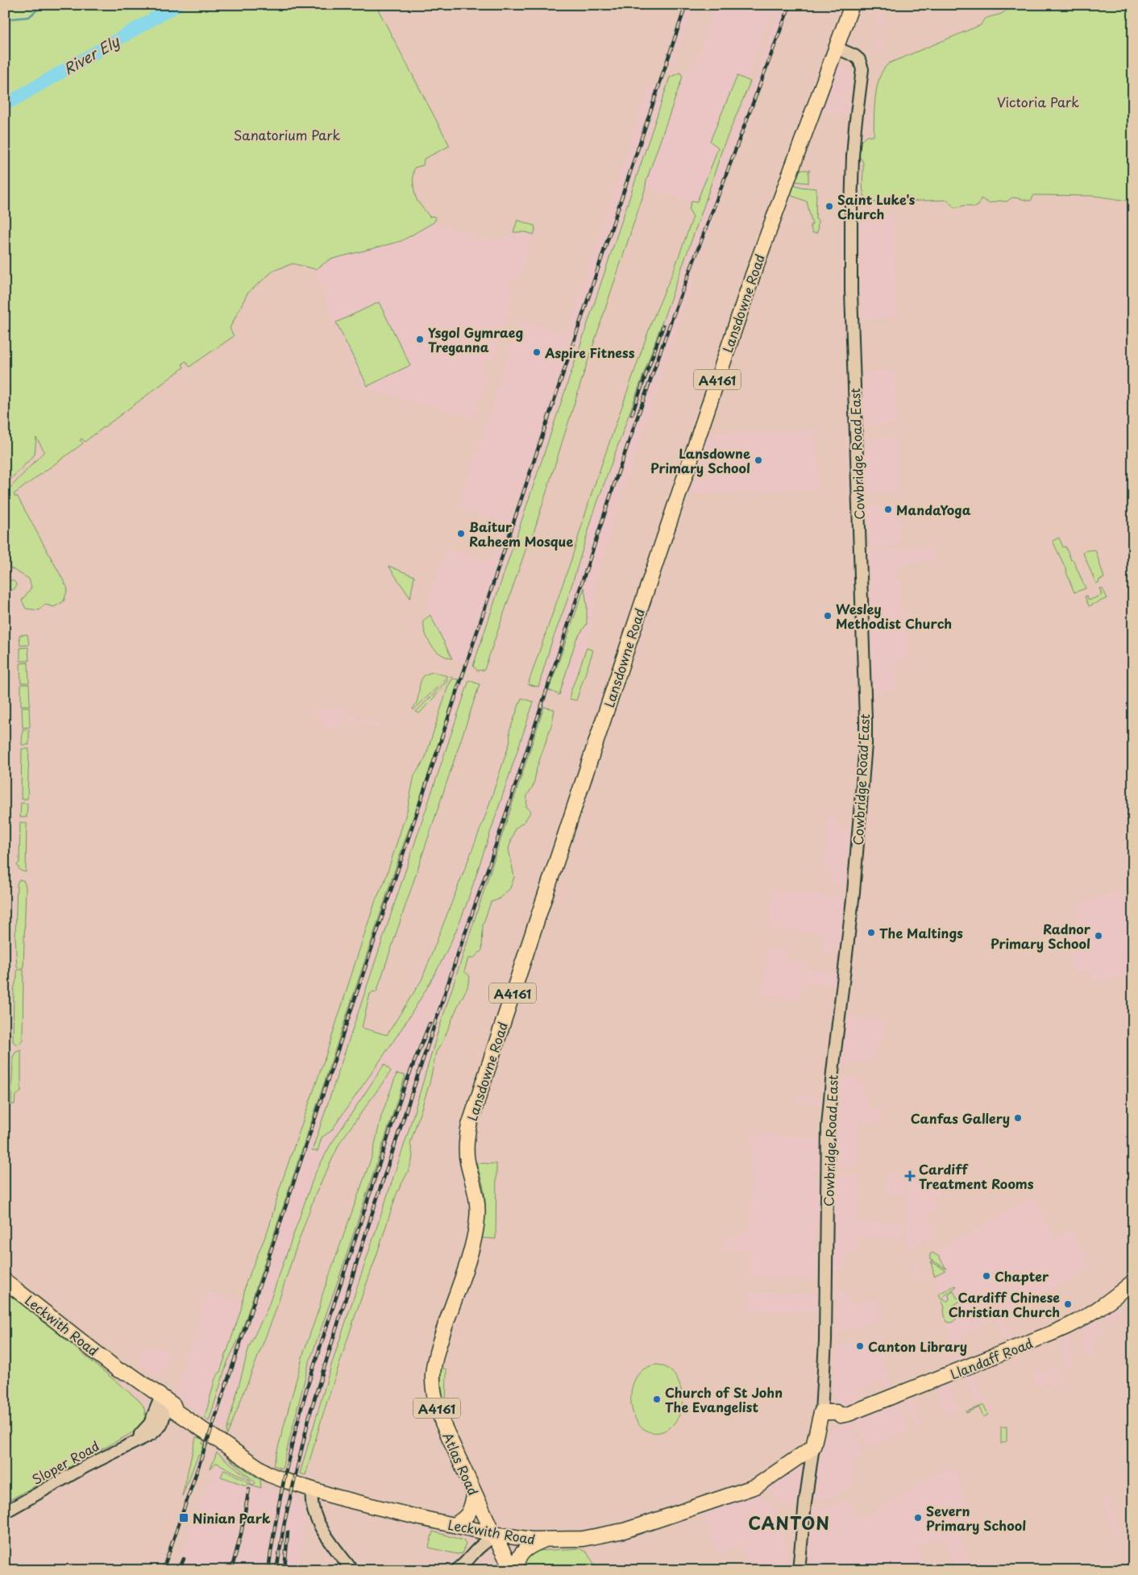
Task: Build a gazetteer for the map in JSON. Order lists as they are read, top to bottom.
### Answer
{
  "streets": {
    "main road": [
      "Lansdowne Road",
      "A4161",
      "Cowbridge Road East",
      "Leckwith Road",
      "Llandaff Road",
      "Atlas Road"
    ],
    "street": ["Sloper Road"]
  },
  "crossings": [
    ["Lansdowne Road", "A4161"],
    ["Lansdowne Road", "Cowbridge Road East"],
    ["Lansdowne Road", "Atlas Road"],
    ["A4161", "Cowbridge Road East"],
    ["A4161", "Leckwith Road"],
    ["A4161", "Atlas Road"],
    ["Cowbridge Road East", "Leckwith Road"],
    ["Cowbridge Road East", "Llandaff Road"],
    ["Leckwith Road", "Sloper Road"],
    ["Leckwith Road", "Atlas Road"]
  ],
  "districts": ["CANTON"],
  "water": ["River Ely"],
  "parks": ["Victoria Park", "Sanatorium Park"],
  "places": {
    "other": [
      "Saint Luke's Church",
      "Ysgol Gymraeg Treganna",
      "Aspire Fitness",
      "Lansdowne Primary School",
      "MandaYoga",
      "Baitur Raheem Mosque",
      "Wesley Methodist Church",
      "The Maltings",
      "Radnor Primary School",
      "Canfas Gallery",
      "Chapter",
      "Cardiff Chinese Christian Church",
      "Canton Library",
      "Church of St John The Evangelist",
      "Severn Primary School"
    ],
    "health": ["Cardiff Treatment Rooms"],
    "transit": ["Ninian Park"]
  }
}
